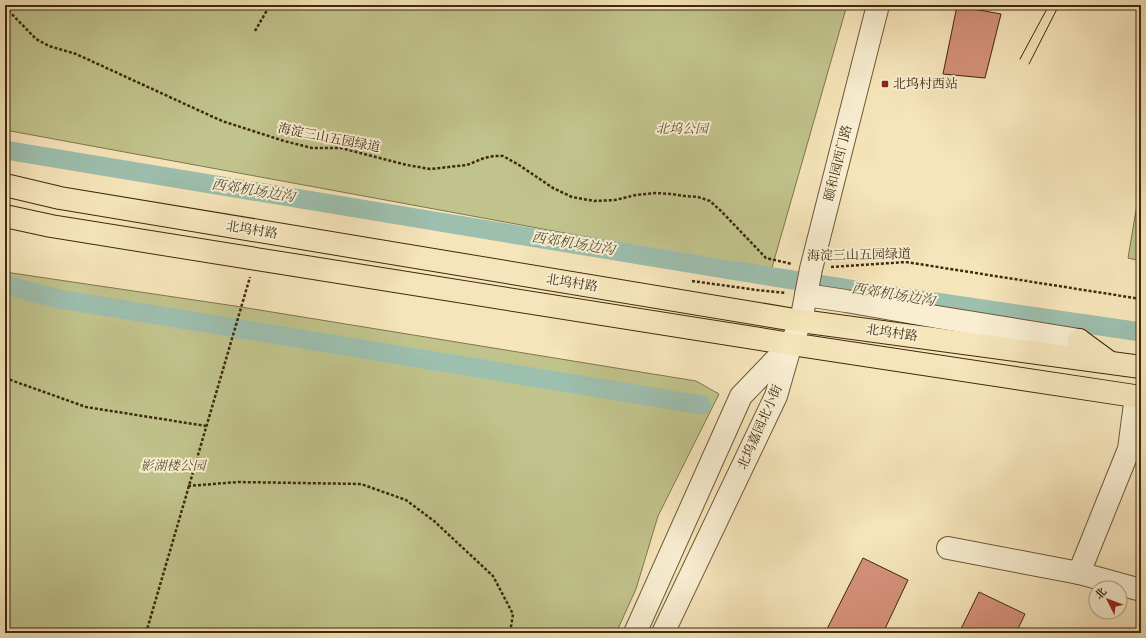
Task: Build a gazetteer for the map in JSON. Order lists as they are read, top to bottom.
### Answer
{
  "streets": {
    "main road": ["北坞村路"],
    "street": ["颐和园西门路", "北坞嘉园北小街"],
    "path": ["海淀三山五园绿道"]
  },
  "crossings": [
    ["海淀三山五园绿道", "颐和园西门路"],
    ["颐和园西门路", "北坞村路"],
    ["颐和园西门路", "北坞嘉园北小街"],
    ["北坞村路", "北坞嘉园北小街"]
  ],
  "water": ["西郊机场边沟"],
  "parks": ["北坞公园", "影湖楼公园"],
  "places": {
    "transit": ["北坞村西站"]
  },
  "north": "top left"
}
